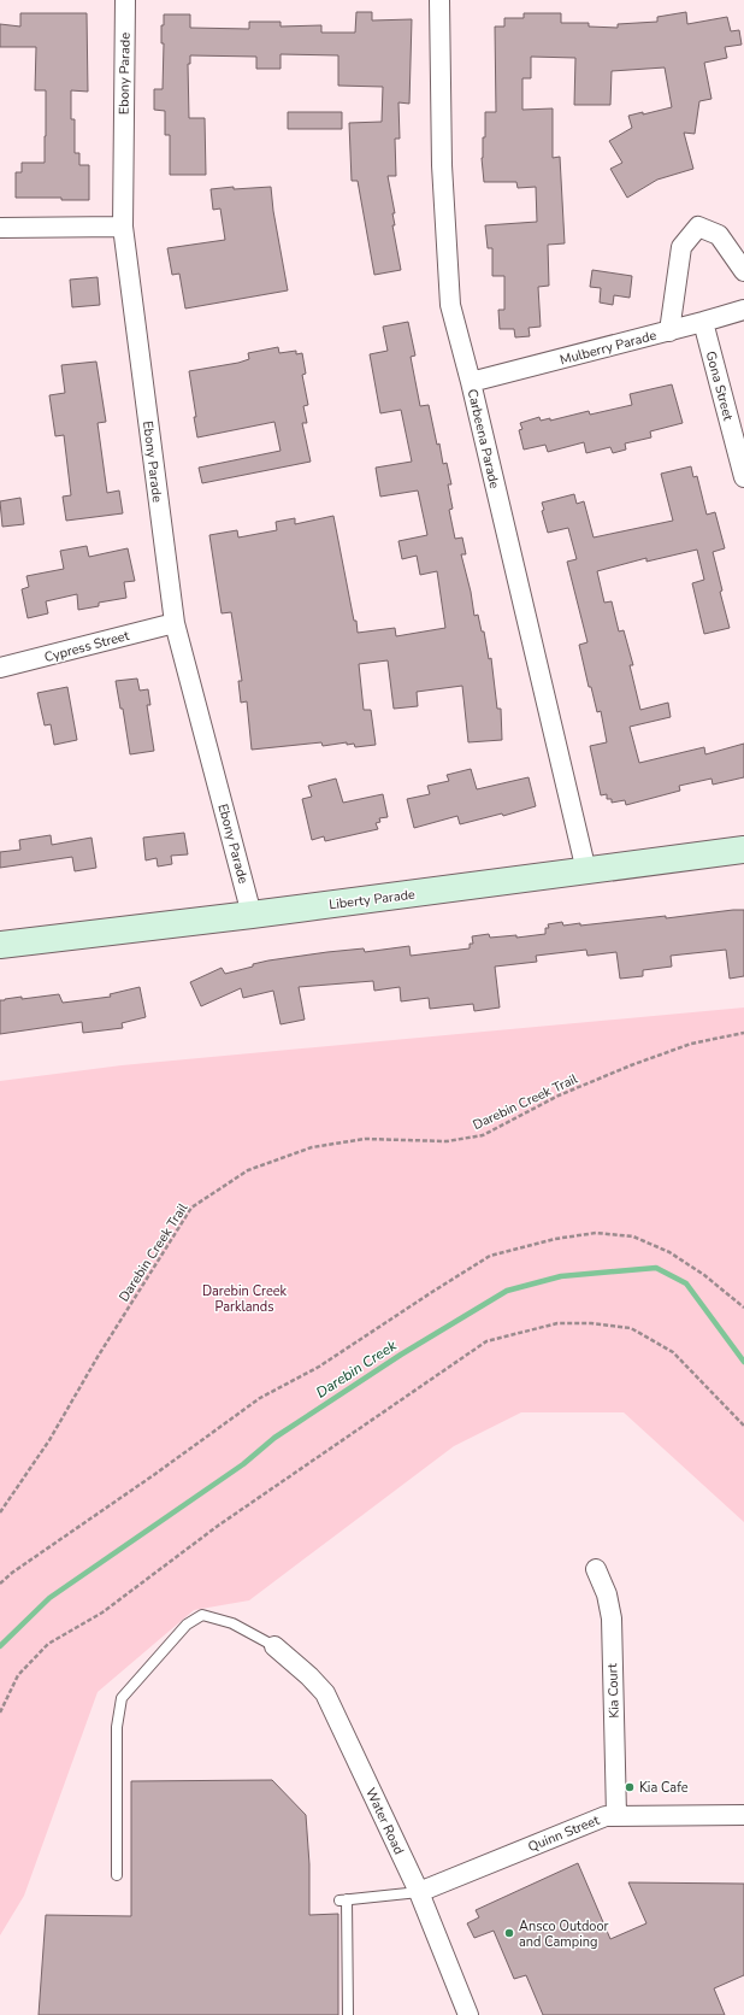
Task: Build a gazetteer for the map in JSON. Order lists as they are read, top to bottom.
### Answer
{
  "streets": {
    "street": [
      "Ebony Parade",
      "Mulberry Parade",
      "Gona Street",
      "Carbeena Parade",
      "Cypress Street",
      "Liberty Parade",
      "Kia Court",
      "Water Road",
      "Quinn Street"
    ],
    "path": ["Darebin Creek Trail"]
  },
  "crossings": [
    ["Ebony Parade", "Cypress Street"],
    ["Ebony Parade", "Liberty Parade"],
    ["Mulberry Parade", "Gona Street"],
    ["Mulberry Parade", "Carbeena Parade"],
    ["Carbeena Parade", "Liberty Parade"],
    ["Kia Court", "Quinn Street"],
    ["Water Road", "Quinn Street"]
  ],
  "water": ["Darebin Creek"],
  "parks": ["Darebin Creek Parklands"],
  "places": ["Kia Cafe", "Ansco Outdoor and Camping"]
}
